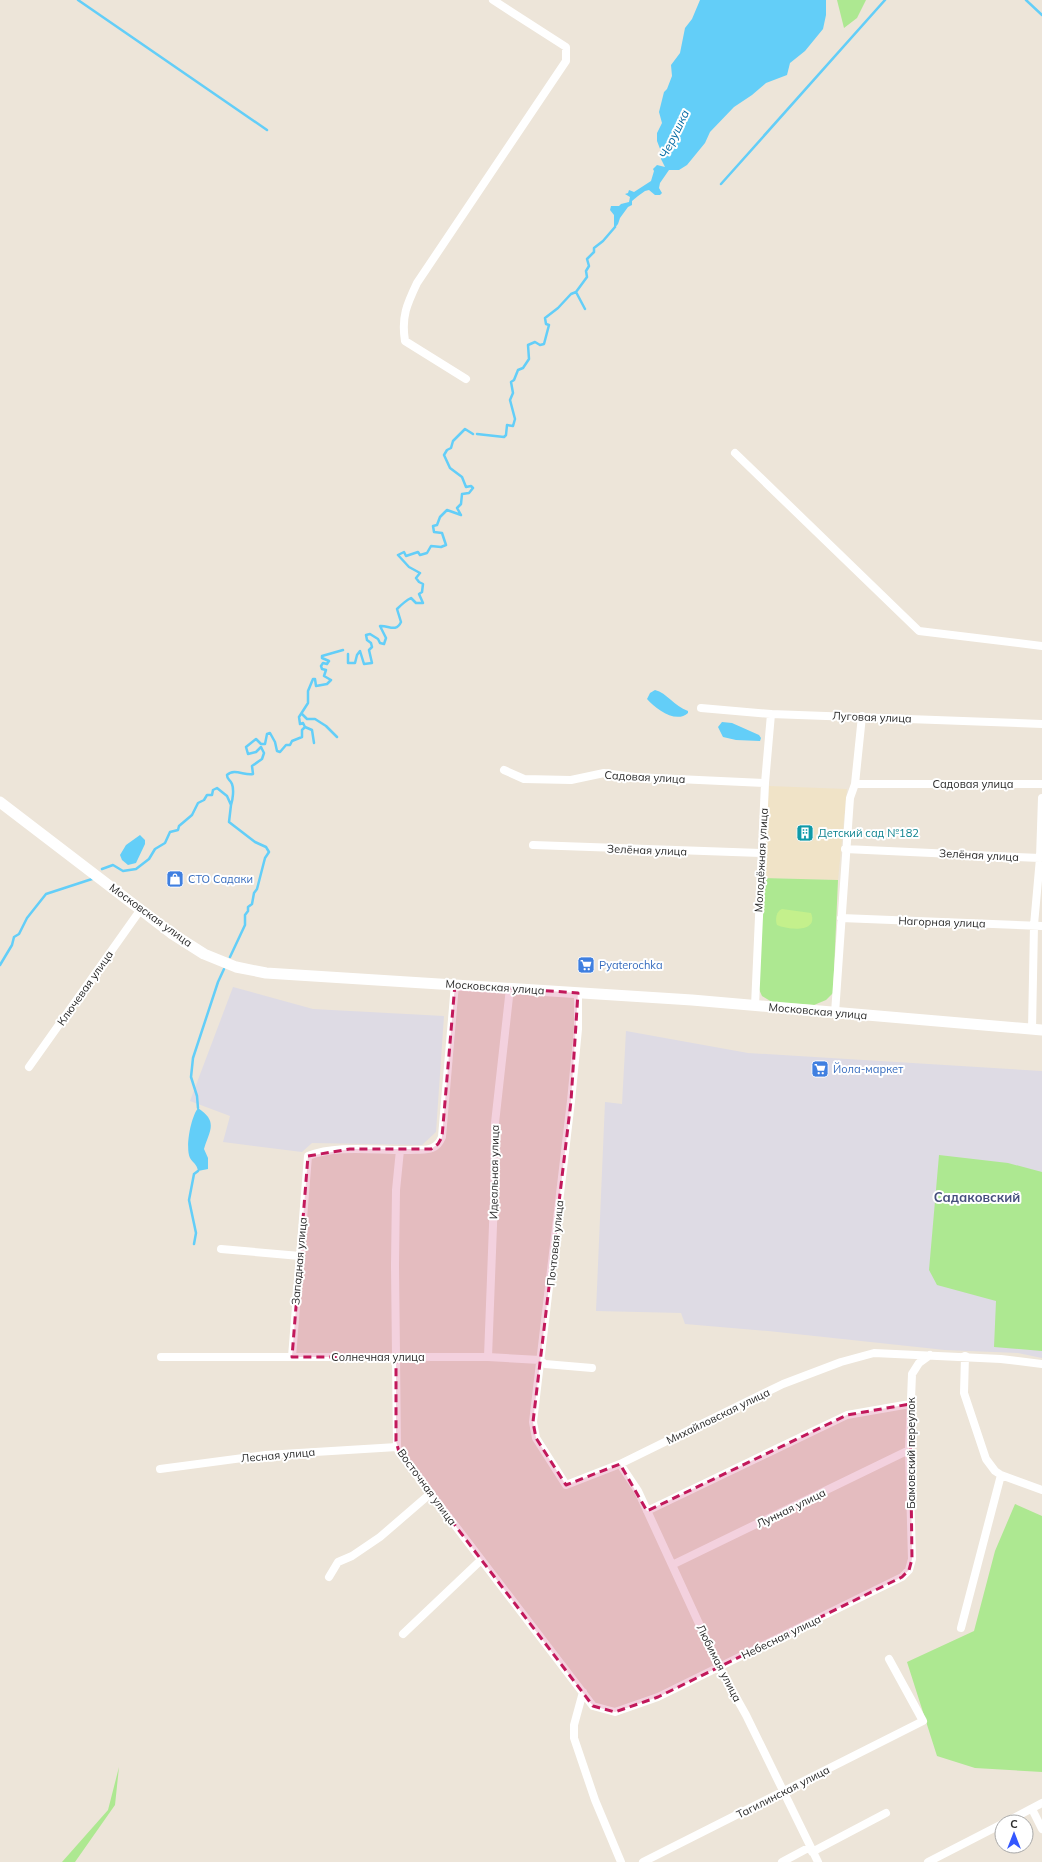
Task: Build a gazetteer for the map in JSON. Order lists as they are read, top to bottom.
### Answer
{
  "streets": {
    "main road": ["Московская улица"],
    "street": [
      "Луговая улица",
      "Садовая улица",
      "Зелёная улица",
      "Молодёжная улица",
      "Нагорная улица",
      "Ключевая улица",
      "Идеальная улица",
      "Почтовая улица",
      "Западная улица",
      "Солнечная улица",
      "Михайловская улица",
      "Бамовский переулок",
      "Лесная улица",
      "Восточная улица",
      "Лунная улица",
      "Небесная улица",
      "Любимая улица",
      "Тагилинская улица"
    ]
  },
  "crossings": [
    ["Луговая улица", "Молодёжная улица"],
    ["Садовая улица", "Молодёжная улица"],
    ["Зелёная улица", "Молодёжная улица"],
    ["Молодёжная улица", "Московская улица"],
    ["Московская улица", "Ключевая улица"],
    ["Московская улица", "Идеальная улица"],
    ["Московская улица", "Почтовая улица"],
    ["Идеальная улица", "Солнечная улица"],
    ["Почтовая улица", "Солнечная улица"],
    ["Почтовая улица", "Михайловская улица"],
    ["Западная улица", "Солнечная улица"],
    ["Западная улица", "Восточная улица"],
    ["Солнечная улица", "Восточная улица"],
    ["Михайловская улица", "Бамовский переулок"],
    ["Михайловская улица", "Любимая улица"],
    ["Бамовский переулок", "Лунная улица"],
    ["Бамовский переулок", "Небесная улица"],
    ["Лесная улица", "Восточная улица"],
    ["Восточная улица", "Небесная улица"],
    ["Лунная улица", "Любимая улица"],
    ["Небесная улица", "Любимая улица"],
    ["Любимая улица", "Тагилинская улица"]
  ],
  "districts": ["Садаковский"],
  "water": ["Черушка"],
  "places": {
    "building": ["Детский сад №182"],
    "shop": ["СТО Садаки"],
    "supermarket": ["Pyaterochka", "Йола-маркет"]
  },
  "north": "top"
}
